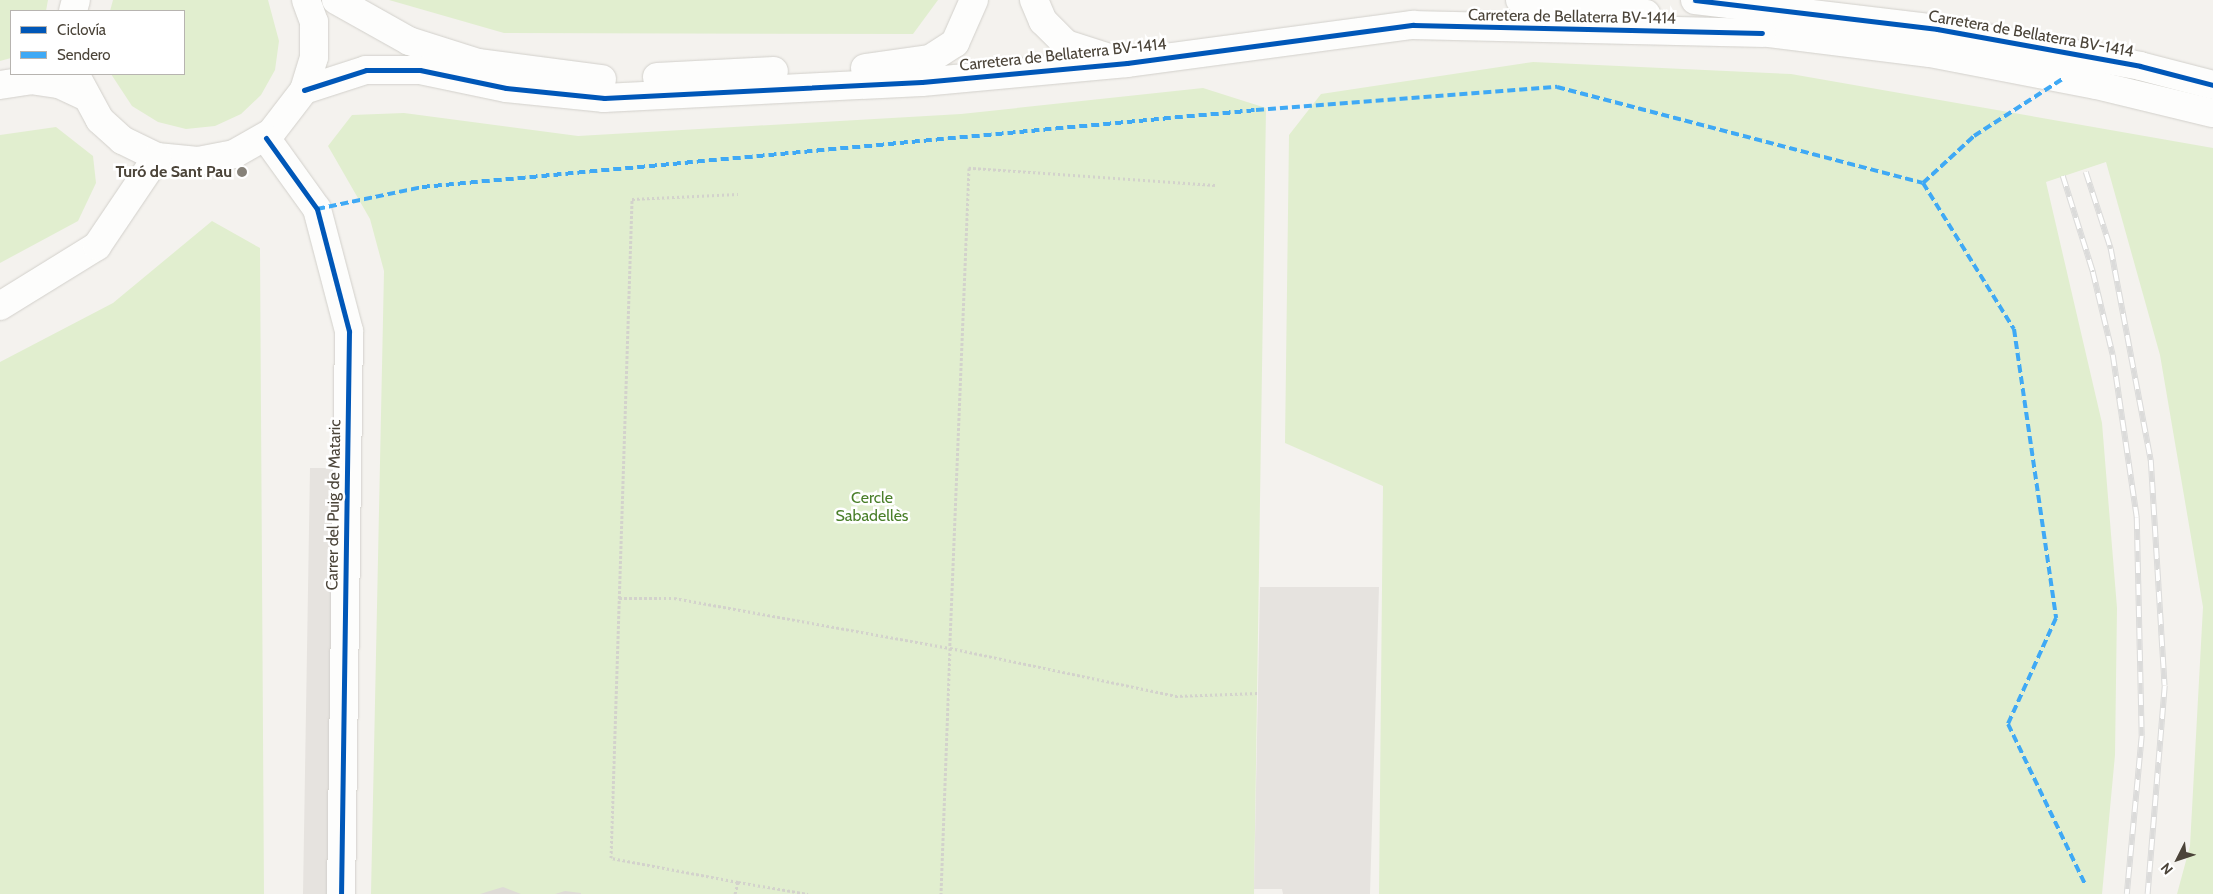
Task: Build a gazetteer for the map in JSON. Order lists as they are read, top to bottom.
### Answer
{
  "streets": {
    "street": ["Carretera de Bellaterra BV-1414", "Carrer del Puig de Mataric"]
  },
  "parks": ["Cercle Sabadellès"],
  "places": ["Turó de Sant Pau"],
  "legend": ["Ciclovía", "Sendero"],
  "north": "bottom left"
}
